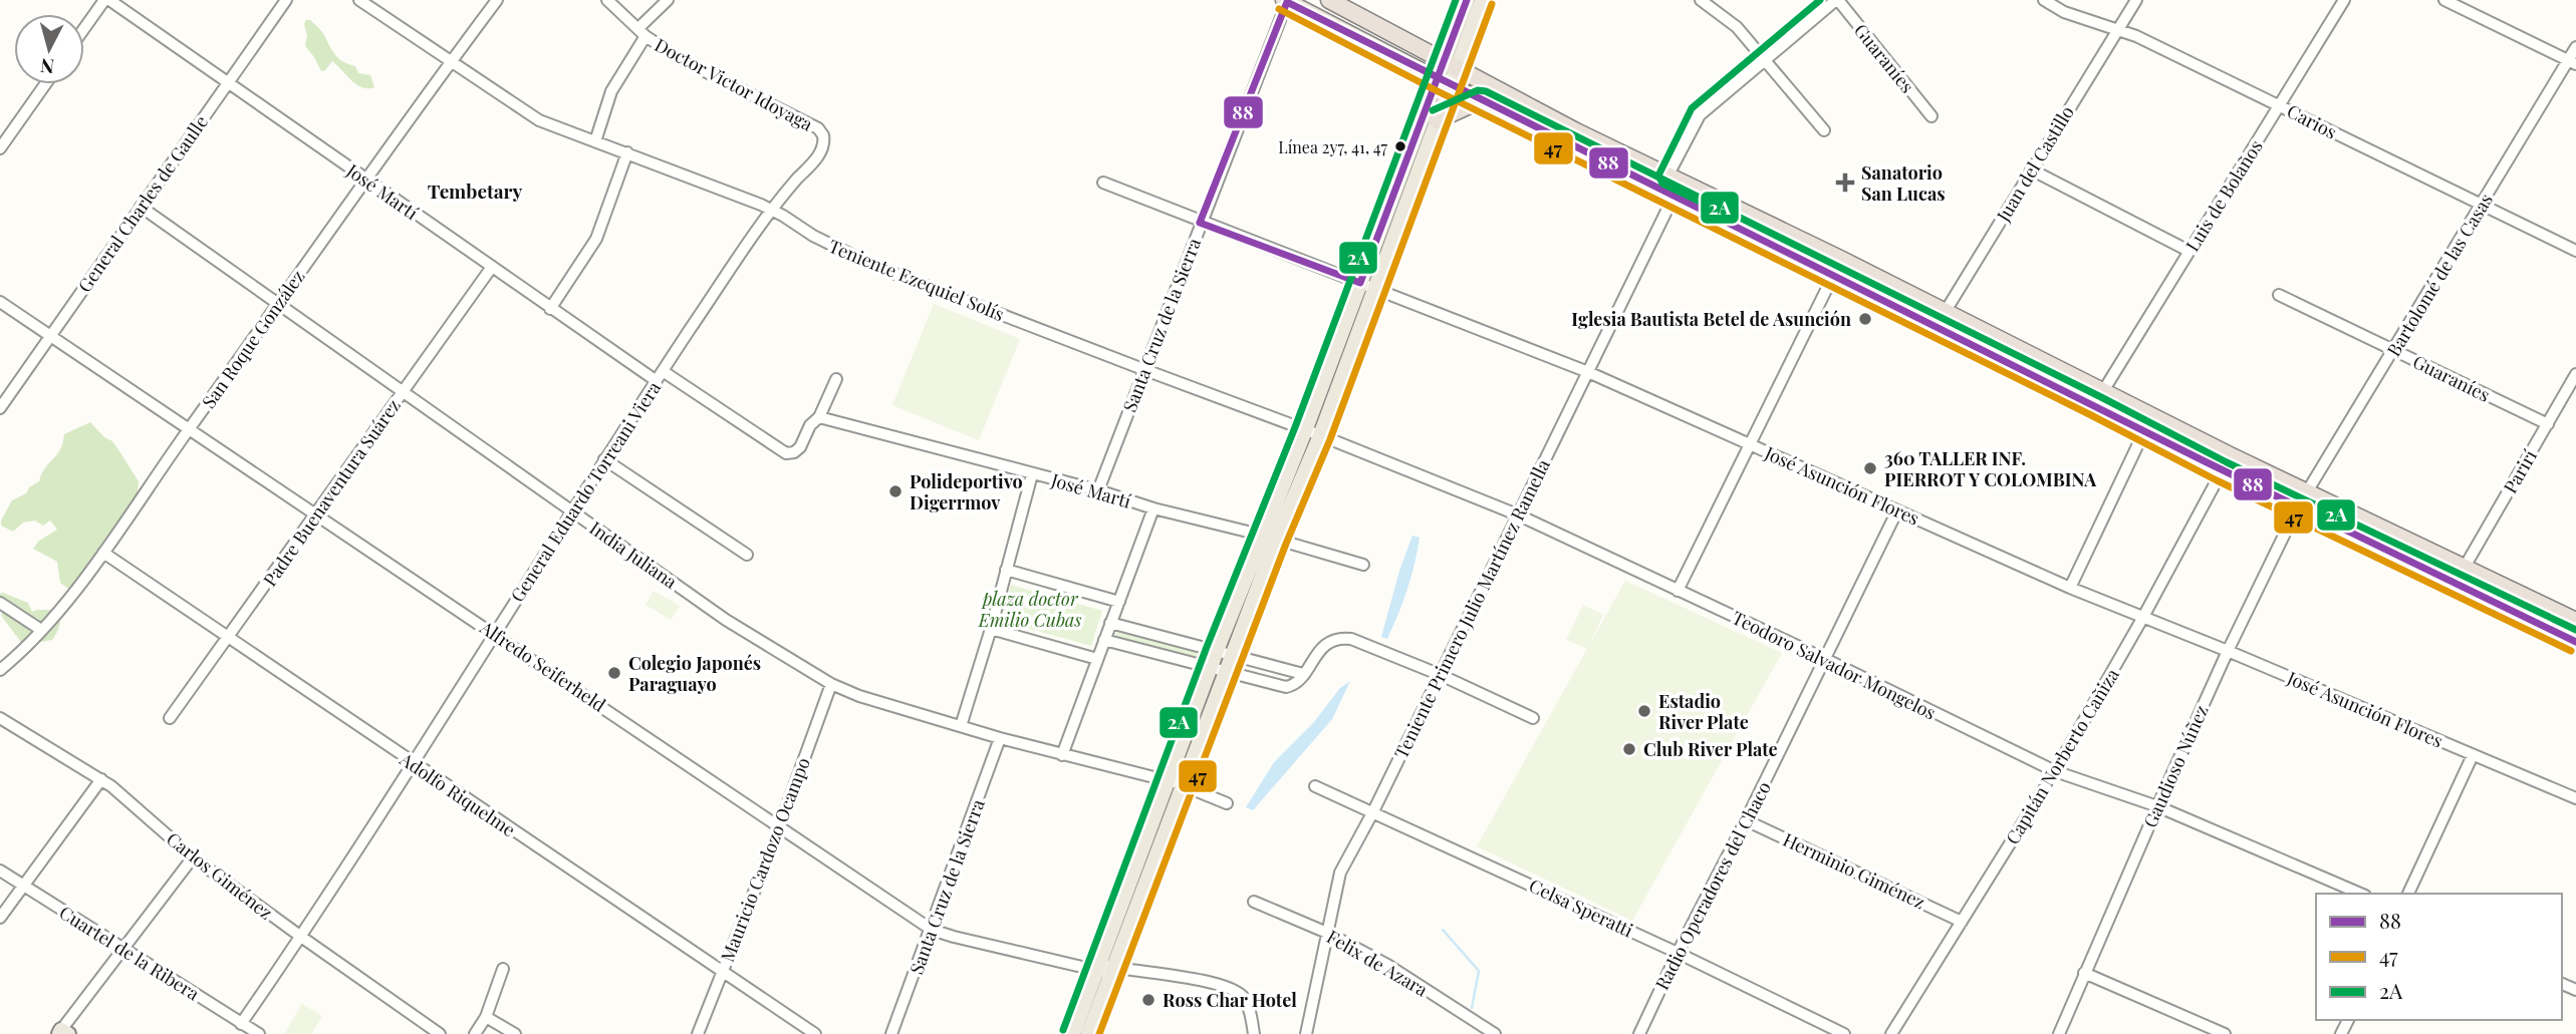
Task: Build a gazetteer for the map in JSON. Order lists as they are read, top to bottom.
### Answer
{
  "streets": {
    "street": [
      "Guaraníes",
      "Doctor Victor Idoyaga",
      "Carios",
      "Juan del Castillo",
      "José Martí",
      "Luis de Bolaños",
      "General Charles de Gaulle",
      "Bartolomé de las Casas",
      "Teniente Ezequiel Solís",
      "Santa Cruz de la Sierra",
      "San Roque González",
      "Parirí",
      "José Asunción Flores",
      "General Eduardo Torreani Viera",
      "Padre Buenaventura Suárez",
      "India Juliana",
      "Teniente Primero Julio Martínez Ramella",
      "Teodoro Salvador Mongelos",
      "Alfredo Seiferheld",
      "Capitán Norberto Cañiza",
      "Gaudioso Núñez",
      "Adolfo Riquelme",
      "Mauricio Cardozo Ocampo",
      "Herminio Giménez",
      "Carlos Giménez",
      "Radio Operadores del Chaco",
      "Celsa Speratti",
      "Cuartel de la Ribera",
      "Felix de Azara"
    ]
  },
  "crossings": [
    ["Guaraníes", "Bartolomé de las Casas"],
    ["Guaraníes", "Parirí"],
    ["Doctor Victor Idoyaga", "General Eduardo Torreani Viera"],
    ["Carios", "Juan del Castillo"],
    ["Carios", "Luis de Bolaños"],
    ["Carios", "Bartolomé de las Casas"],
    ["José Martí", "General Charles de Gaulle"],
    ["José Martí", "Santa Cruz de la Sierra"],
    ["José Martí", "San Roque González"],
    ["José Martí", "General Eduardo Torreani Viera"],
    ["José Martí", "Padre Buenaventura Suárez"],
    ["General Charles de Gaulle", "India Juliana"],
    ["General Charles de Gaulle", "Alfredo Seiferheld"],
    ["Bartolomé de las Casas", "Gaudioso Núñez"],
    ["Teniente Ezequiel Solís", "Santa Cruz de la Sierra"],
    ["Teniente Ezequiel Solís", "San Roque González"],
    ["Teniente Ezequiel Solís", "General Eduardo Torreani Viera"],
    ["Teniente Ezequiel Solís", "Teodoro Salvador Mongelos"],
    ["Santa Cruz de la Sierra", "José Asunción Flores"],
    ["Santa Cruz de la Sierra", "India Juliana"],
    ["Santa Cruz de la Sierra", "Alfredo Seiferheld"],
    ["San Roque González", "India Juliana"],
    ["San Roque González", "Alfredo Seiferheld"],
    ["San Roque González", "Adolfo Riquelme"],
    ["José Asunción Flores", "Teniente Primero Julio Martínez Ramella"],
    ["José Asunción Flores", "Capitán Norberto Cañiza"],
    ["José Asunción Flores", "Gaudioso Núñez"],
    ["José Asunción Flores", "Radio Operadores del Chaco"],
    ["General Eduardo Torreani Viera", "India Juliana"],
    ["General Eduardo Torreani Viera", "Alfredo Seiferheld"],
    ["General Eduardo Torreani Viera", "Adolfo Riquelme"],
    ["General Eduardo Torreani Viera", "Carlos Giménez"],
    ["General Eduardo Torreani Viera", "Cuartel de la Ribera"],
    ["Padre Buenaventura Suárez", "India Juliana"],
    ["Padre Buenaventura Suárez", "Alfredo Seiferheld"],
    ["Padre Buenaventura Suárez", "Adolfo Riquelme"],
    ["India Juliana", "Mauricio Cardozo Ocampo"],
    ["Teniente Primero Julio Martínez Ramella", "Teodoro Salvador Mongelos"],
    ["Teniente Primero Julio Martínez Ramella", "Celsa Speratti"],
    ["Teniente Primero Julio Martínez Ramella", "Felix de Azara"],
    ["Teodoro Salvador Mongelos", "Capitán Norberto Cañiza"],
    ["Teodoro Salvador Mongelos", "Gaudioso Núñez"],
    ["Teodoro Salvador Mongelos", "Radio Operadores del Chaco"],
    ["Alfredo Seiferheld", "Mauricio Cardozo Ocampo"],
    ["Capitán Norberto Cañiza", "Herminio Giménez"],
    ["Adolfo Riquelme", "Mauricio Cardozo Ocampo"],
    ["Herminio Giménez", "Radio Operadores del Chaco"],
    ["Radio Operadores del Chaco", "Celsa Speratti"]
  ],
  "districts": ["Tembetary"],
  "parks": ["plaza doctor Emilio Cubas"],
  "places": {
    "other": [
      "Línea 2y7, 41, 47",
      "Iglesia Bautista Betel de Asunción",
      "360 TALLER INF. PIERROT Y COLOMBINA",
      "Polideportivo Digerrmov",
      "Colegio Japonés Paraguayo",
      "Estadio River Plate",
      "Club River Plate",
      "Ross Char Hotel"
    ],
    "health": ["Sanatorio San Lucas"]
  },
  "lines": ["transit line 88", "transit line 2A", "transit line 47"],
  "legend": ["88", "47", "2A"],
  "north": "bottom"
}
